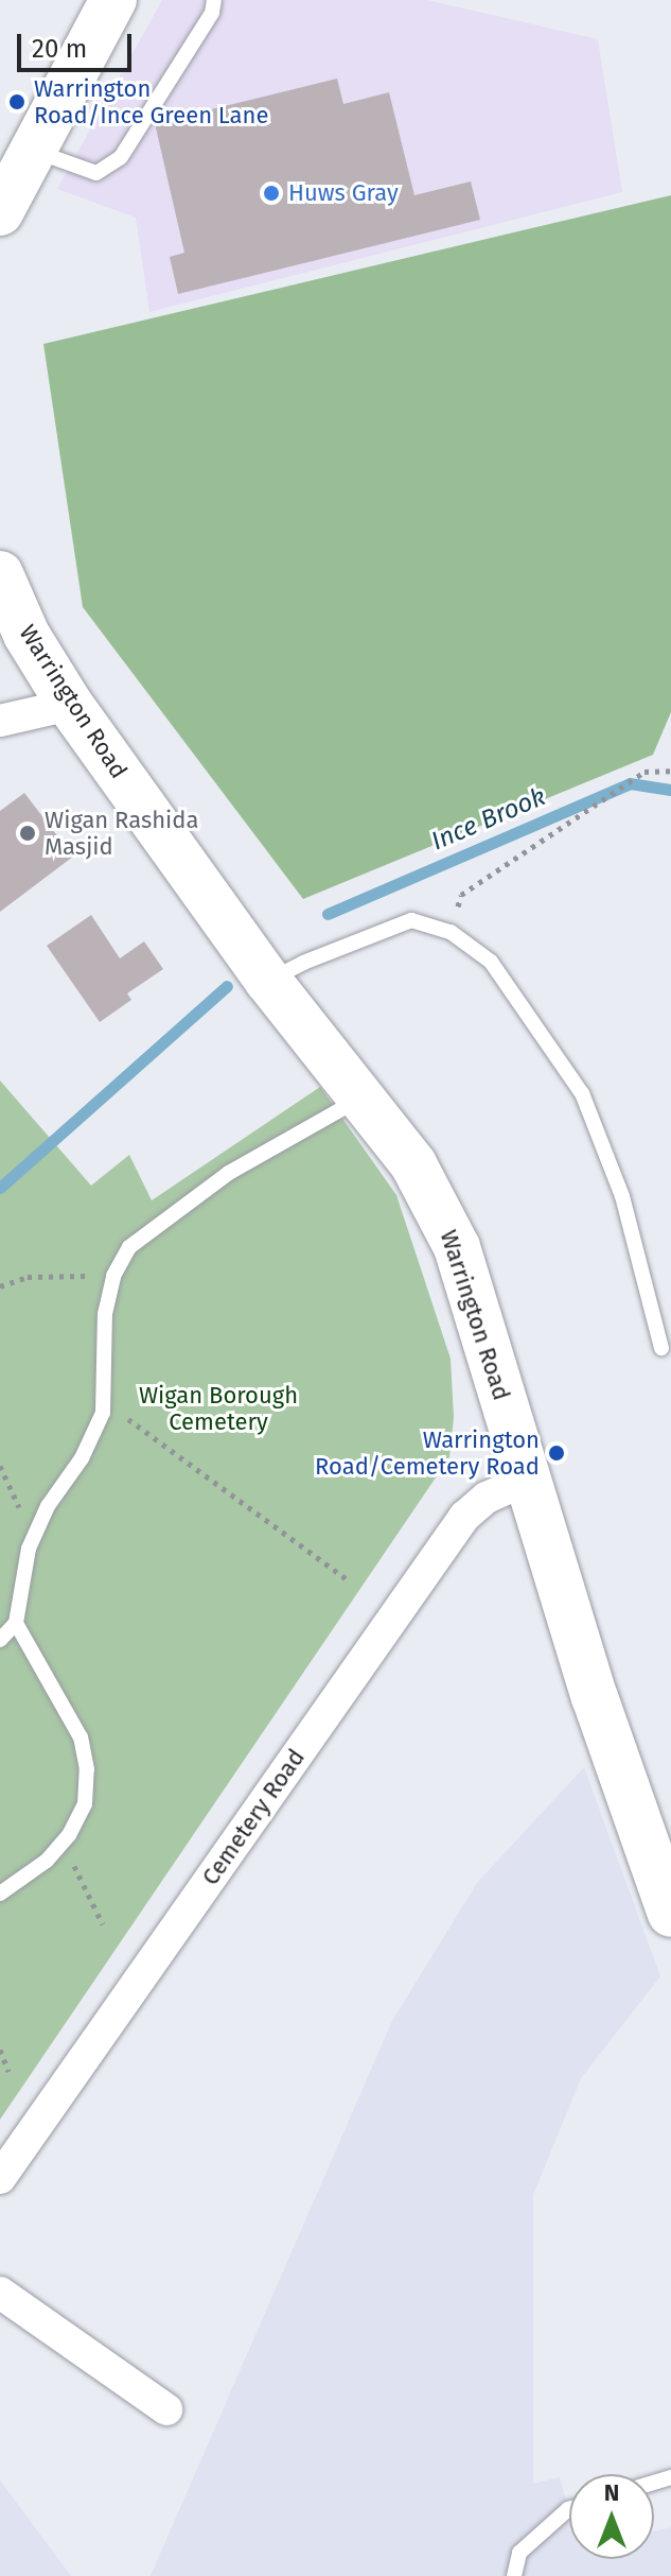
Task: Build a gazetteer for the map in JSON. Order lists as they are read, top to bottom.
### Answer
{
  "streets": {
    "main road": ["Warrington Road"],
    "street": ["Cemetery Road"]
  },
  "crossings": [
    ["Warrington Road", "Cemetery Road"]
  ],
  "water": ["Ince Brook"],
  "parks": ["Wigan Borough Cemetery"],
  "places": [
    "Warrington Road/Ince Green Lane",
    "Huws Gray",
    "Wigan Rashida Masjid",
    "Warrington Road/Cemetery Road"
  ],
  "scale_bar": "20 m",
  "north": "top"
}
